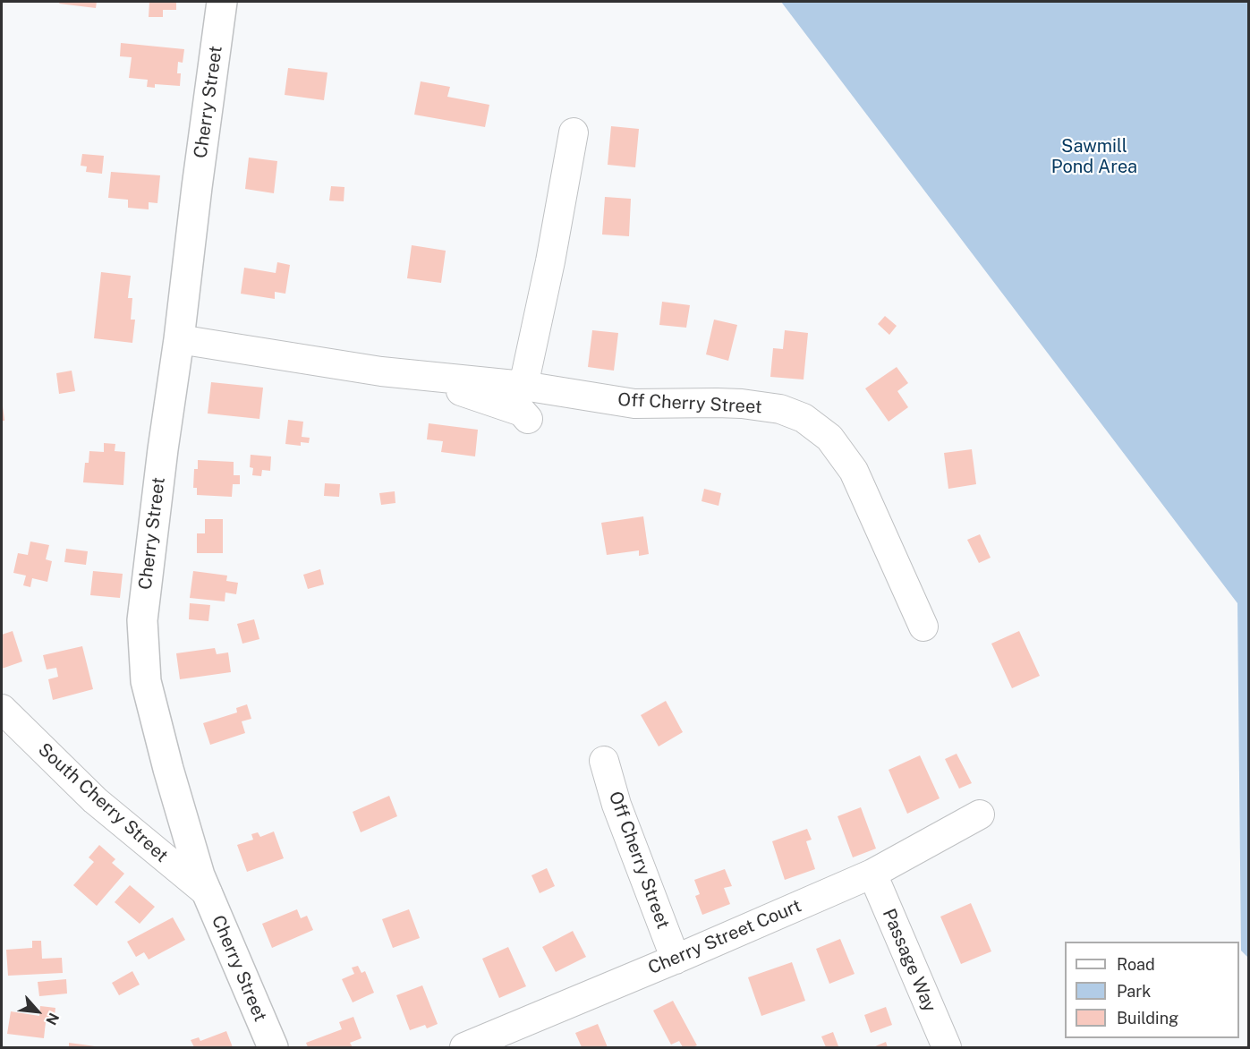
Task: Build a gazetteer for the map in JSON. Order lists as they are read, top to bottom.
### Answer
{
  "streets": {
    "main road": ["Cherry Street"],
    "street": [
      "Off Cherry Street",
      "South Cherry Street",
      "Cherry Street Court",
      "Passage Way"
    ]
  },
  "crossings": [
    ["Cherry Street", "Off Cherry Street"],
    ["Cherry Street", "South Cherry Street"],
    ["Off Cherry Street", "Cherry Street Court"],
    ["Cherry Street Court", "Passage Way"]
  ],
  "parks": ["Sawmill Pond Area"],
  "legend": ["Road", "Park", "Building"],
  "north": "bottom right"
}
